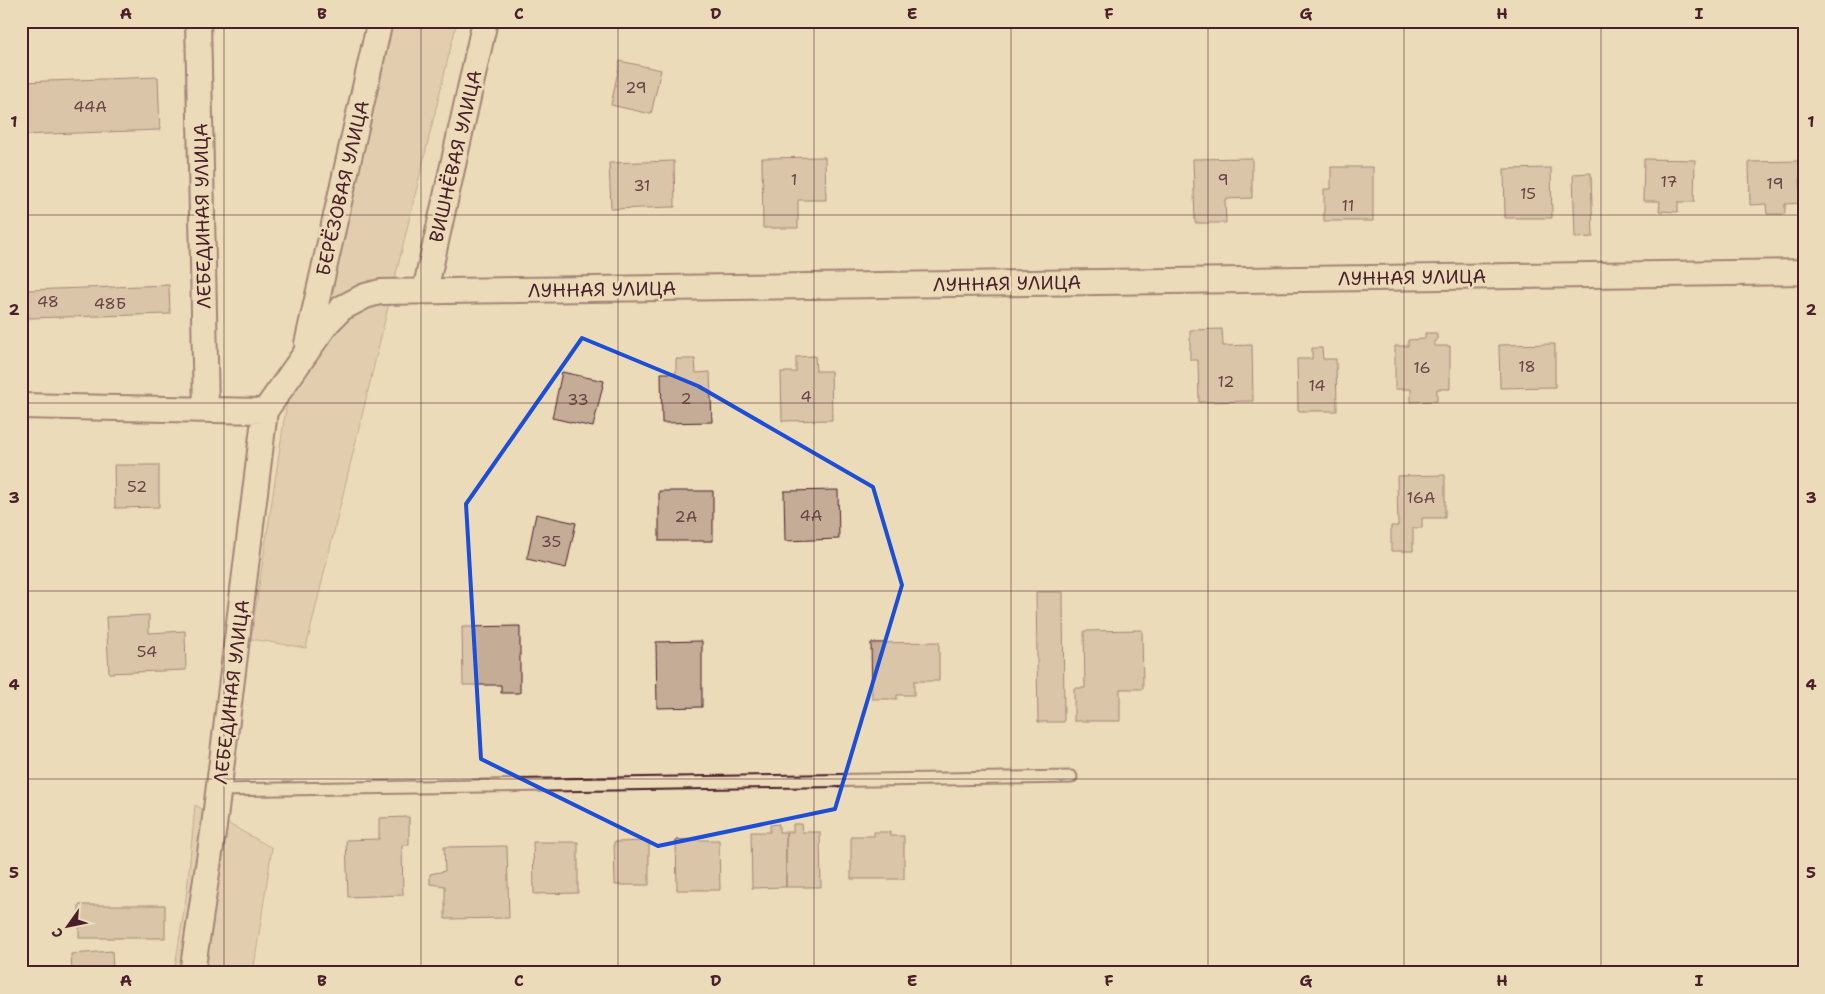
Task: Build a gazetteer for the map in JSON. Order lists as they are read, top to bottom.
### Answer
{
  "streets": {
    "street": [
      "ВИШНЁВАЯ УЛИЦА",
      "БЕРЁЗОВАЯ УЛИЦА",
      "ЛЕБЕДИНАЯ УЛИЦА",
      "ЛУННАЯ УЛИЦА"
    ]
  },
  "crossings": [
    ["ВИШНЁВАЯ УЛИЦА", "ЛУННАЯ УЛИЦА"],
    ["БЕРЁЗОВАЯ УЛИЦА", "ЛУННАЯ УЛИЦА"],
    ["ЛЕБЕДИНАЯ УЛИЦА", "ЛУННАЯ УЛИЦА"]
  ],
  "house_numbers": [
    "29",
    "44А",
    "1",
    "9",
    "17",
    "19",
    "31",
    "15",
    "11",
    "48",
    "48Б",
    "18",
    "16",
    "12",
    "14",
    "4",
    "2",
    "33",
    "52",
    "16А",
    "4А",
    "2А",
    "35",
    "54"
  ],
  "north": "bottom left",
  "grid": {
    "columns": [
      "A",
      "B",
      "C",
      "D",
      "E",
      "F",
      "G",
      "H",
      "I"
    ],
    "rows": [
      "1",
      "2",
      "3",
      "4",
      "5"
    ]
  }
}
